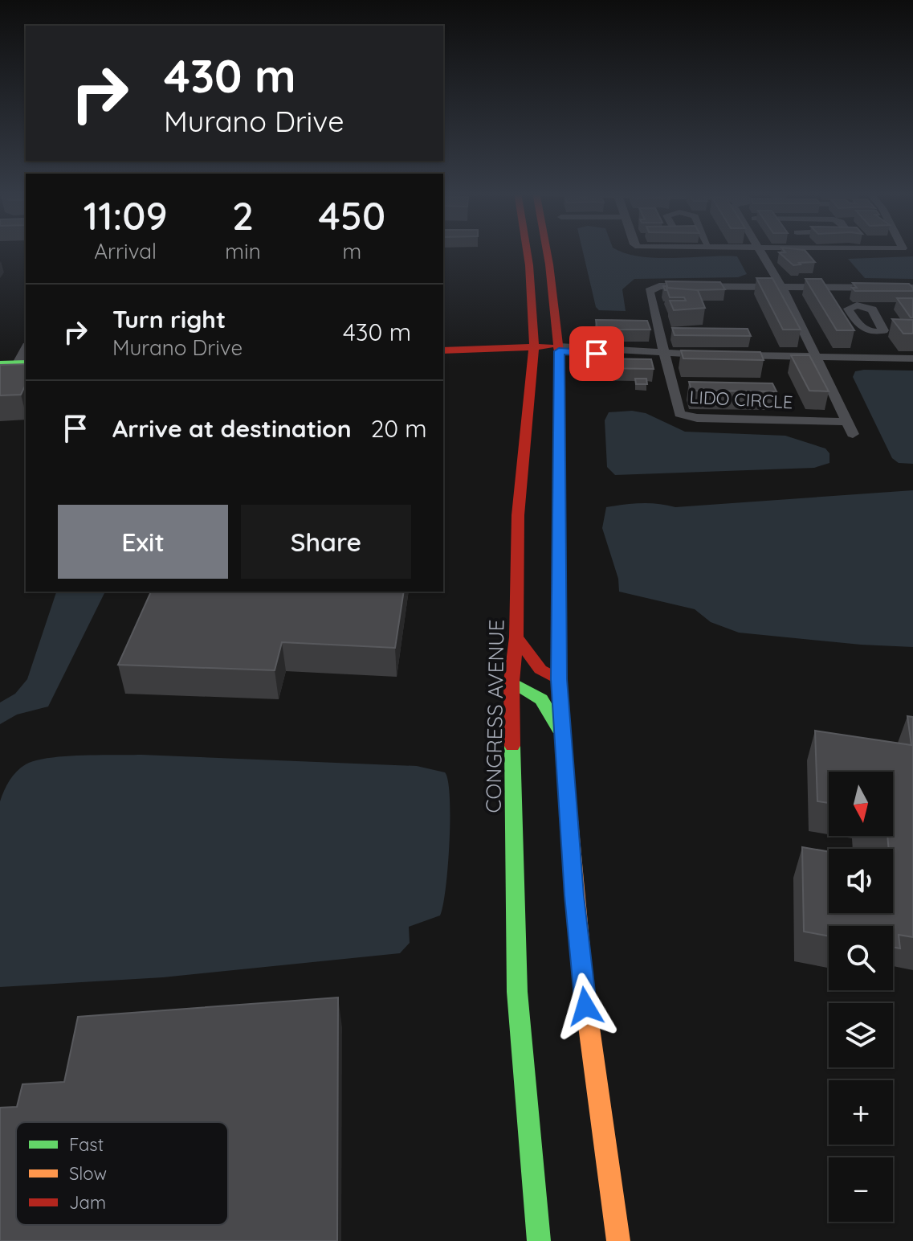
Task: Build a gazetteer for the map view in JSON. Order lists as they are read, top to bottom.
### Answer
{
  "streets": {
    "street": ["LIDO CIRCLE", "CONGRESS AVENUE"]
  },
  "legend": ["Fast", "Slow", "Jam"],
  "north": "bottom",
  "page": {
    "turn": ["430 m", "Murano Drive"],
    "eta": [
      "11:09",
      "Arrival",
      "2",
      "min",
      "450",
      "m"
    ],
    "list": [
      {
        "name": "Turn right",
        "note": "Murano Drive",
        "value": "430 m"
      },
      {
        "name": "Arrive at destination",
        "value": "20 m"
      }
    ],
    "buttons": ["Exit", "Share"],
    "map_buttons": ["+", "−"]
  }
}
